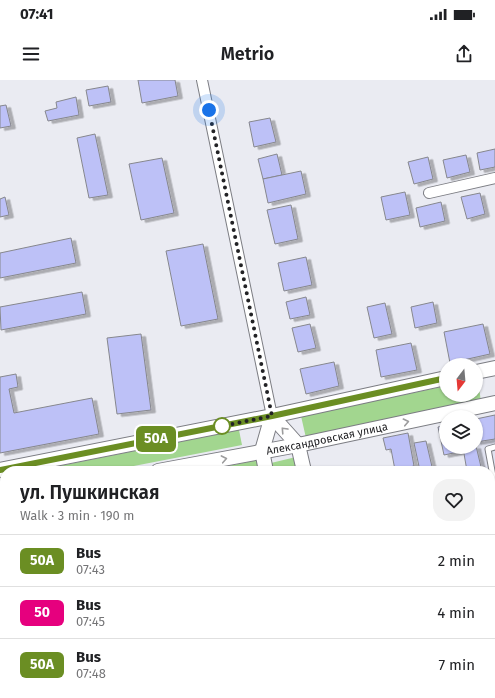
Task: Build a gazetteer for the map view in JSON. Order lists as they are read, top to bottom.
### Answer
{
  "streets": {
    "street": ["Александровская улица"]
  },
  "lines": ["bus line 50А"],
  "north": "bottom",
  "page": {
    "status": "07:41",
    "header": "Metrio",
    "on_map": "50А",
    "heading": ["ул. Пушкинская", "Walk · 3 min · 190 m"],
    "list": [
      {
        "mark": "50А",
        "name": "Bus",
        "note": "07:43",
        "value": "2 min"
      },
      {
        "mark": "50",
        "name": "Bus",
        "note": "07:45",
        "value": "4 min"
      },
      {
        "mark": "50А",
        "name": "Bus",
        "note": "07:48",
        "value": "7 min"
      }
    ]
  }
}
